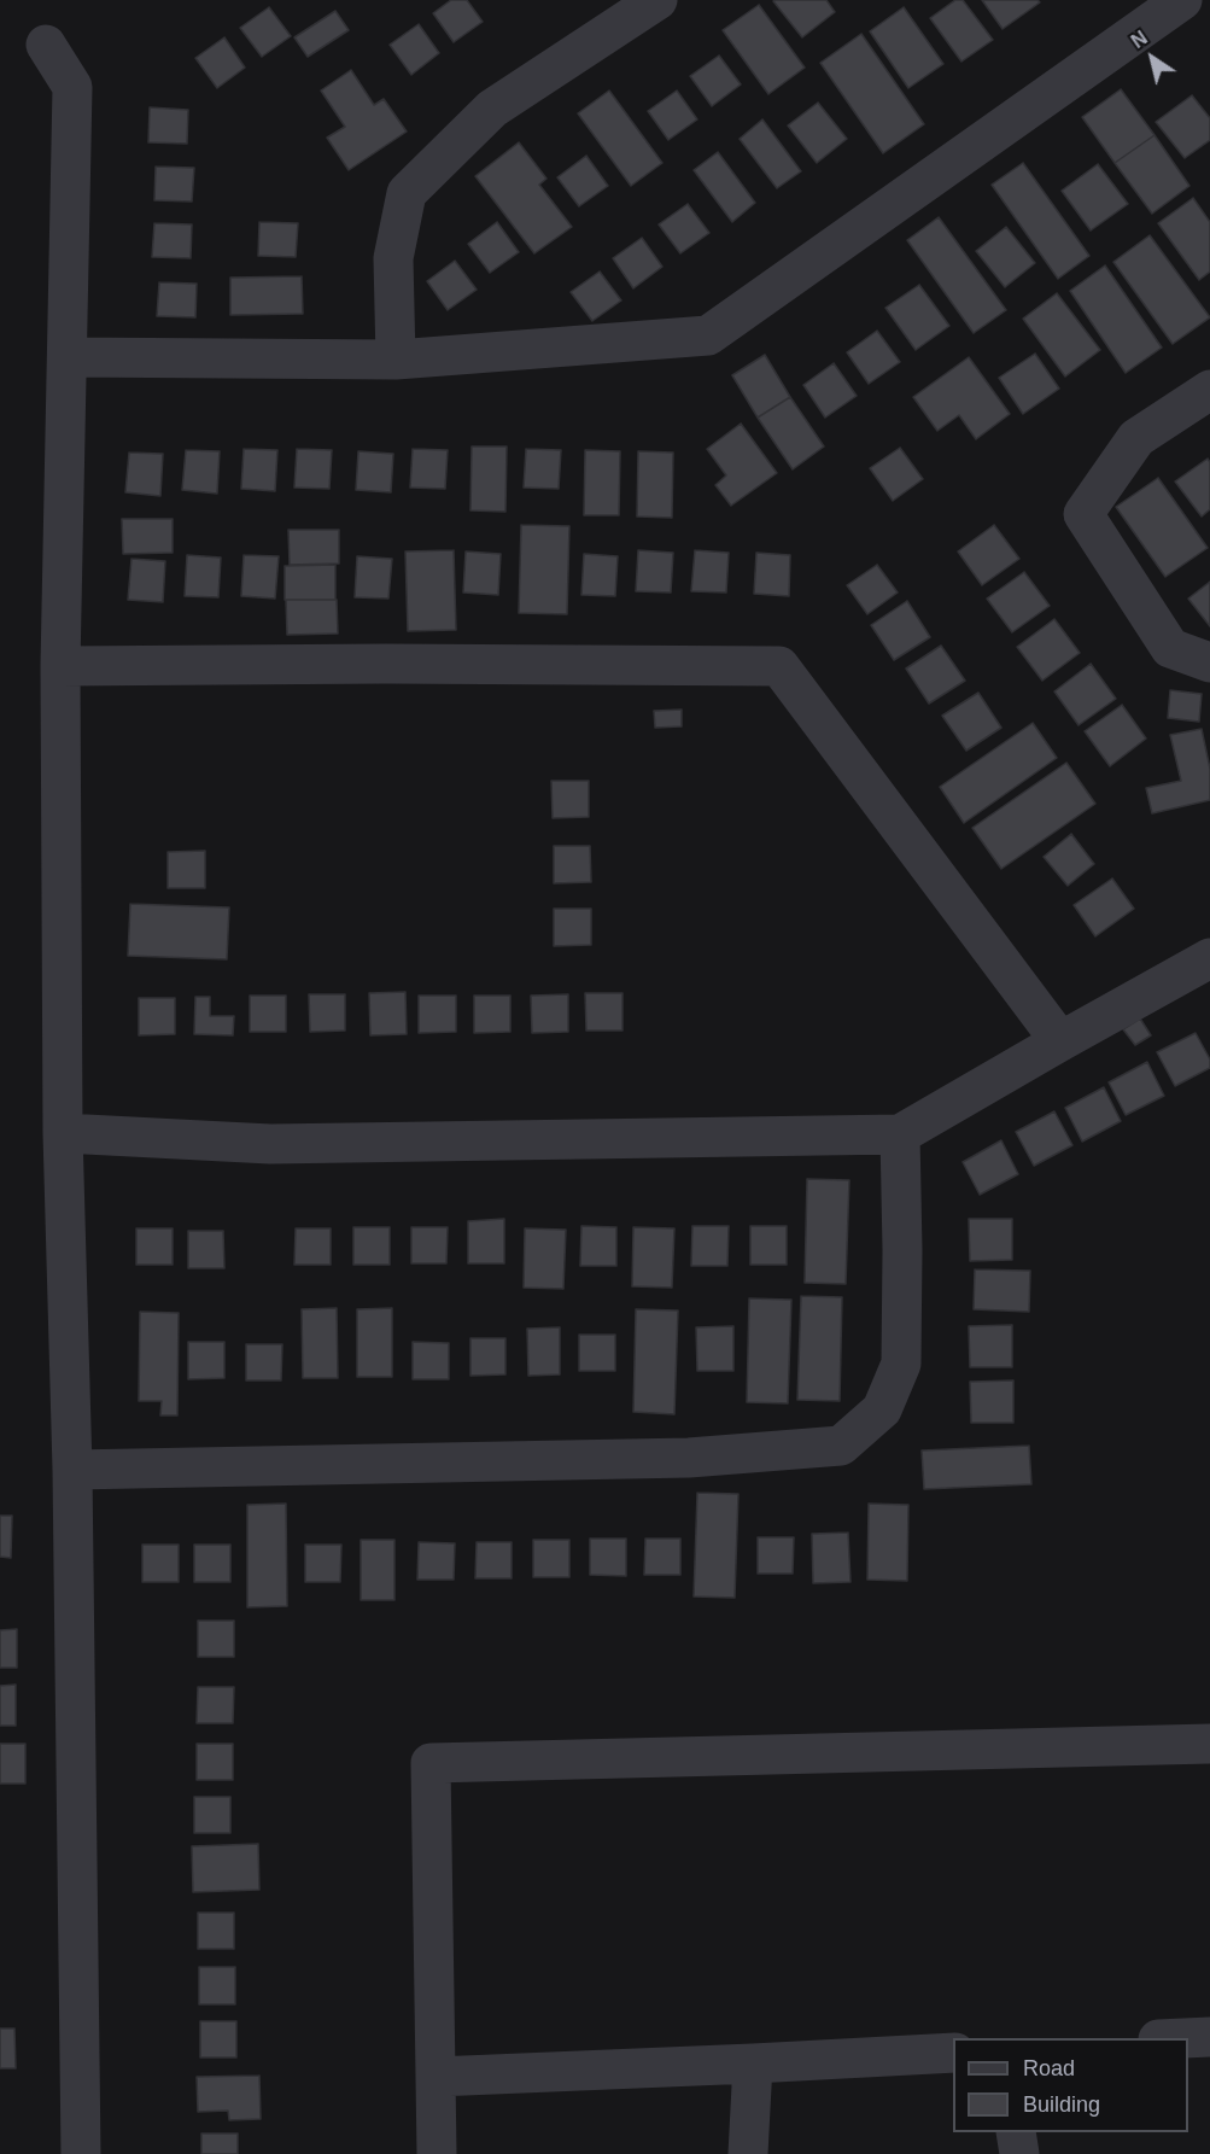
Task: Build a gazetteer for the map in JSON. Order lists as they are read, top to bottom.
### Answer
{
  "legend": ["Road", "Building"],
  "north": "top left"
}
